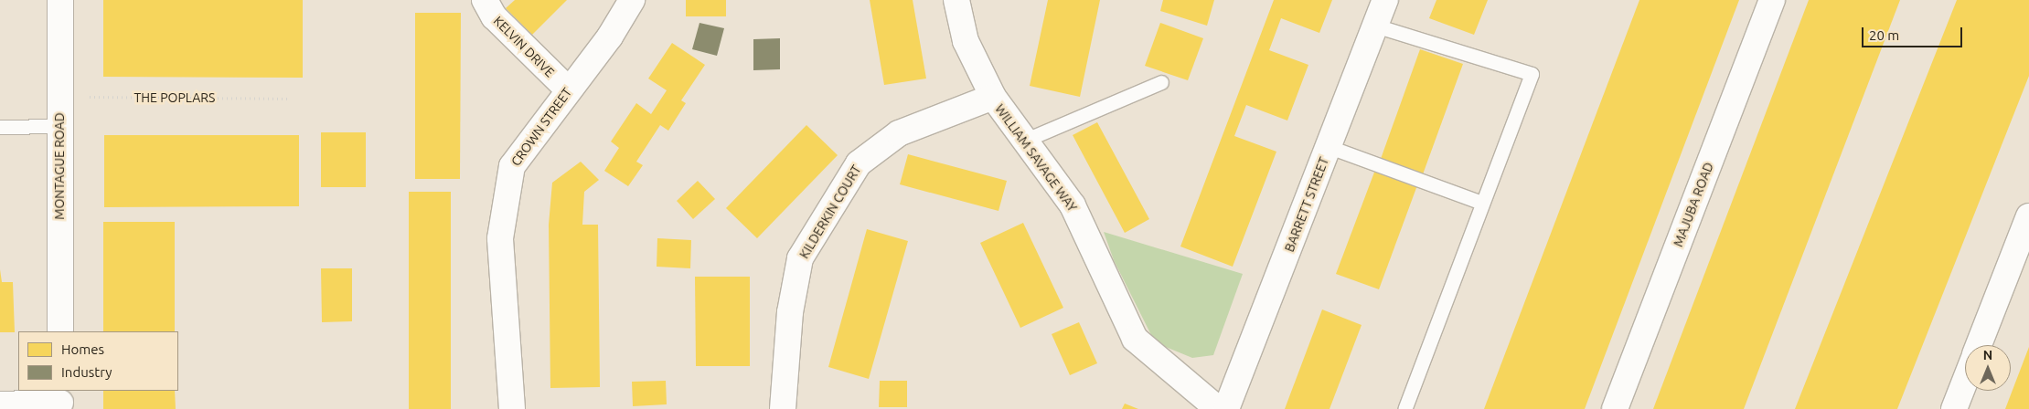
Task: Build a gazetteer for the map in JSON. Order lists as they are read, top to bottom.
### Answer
{
  "streets": {
    "street": [
      "KELVIN DRIVE",
      "CROWN STREET",
      "WILLIAM SAVAGE WAY",
      "MONTAGUE ROAD",
      "BARRETT STREET",
      "MAJUBA ROAD",
      "KILDERKIN COURT"
    ],
    "path": ["THE POPLARS"]
  },
  "crossings": [
    ["KELVIN DRIVE", "CROWN STREET"],
    ["THE POPLARS", "MONTAGUE ROAD"],
    ["WILLIAM SAVAGE WAY", "KILDERKIN COURT"]
  ],
  "legend": ["Homes", "Industry"],
  "scale_bar": "20 m",
  "north": "top"
}
